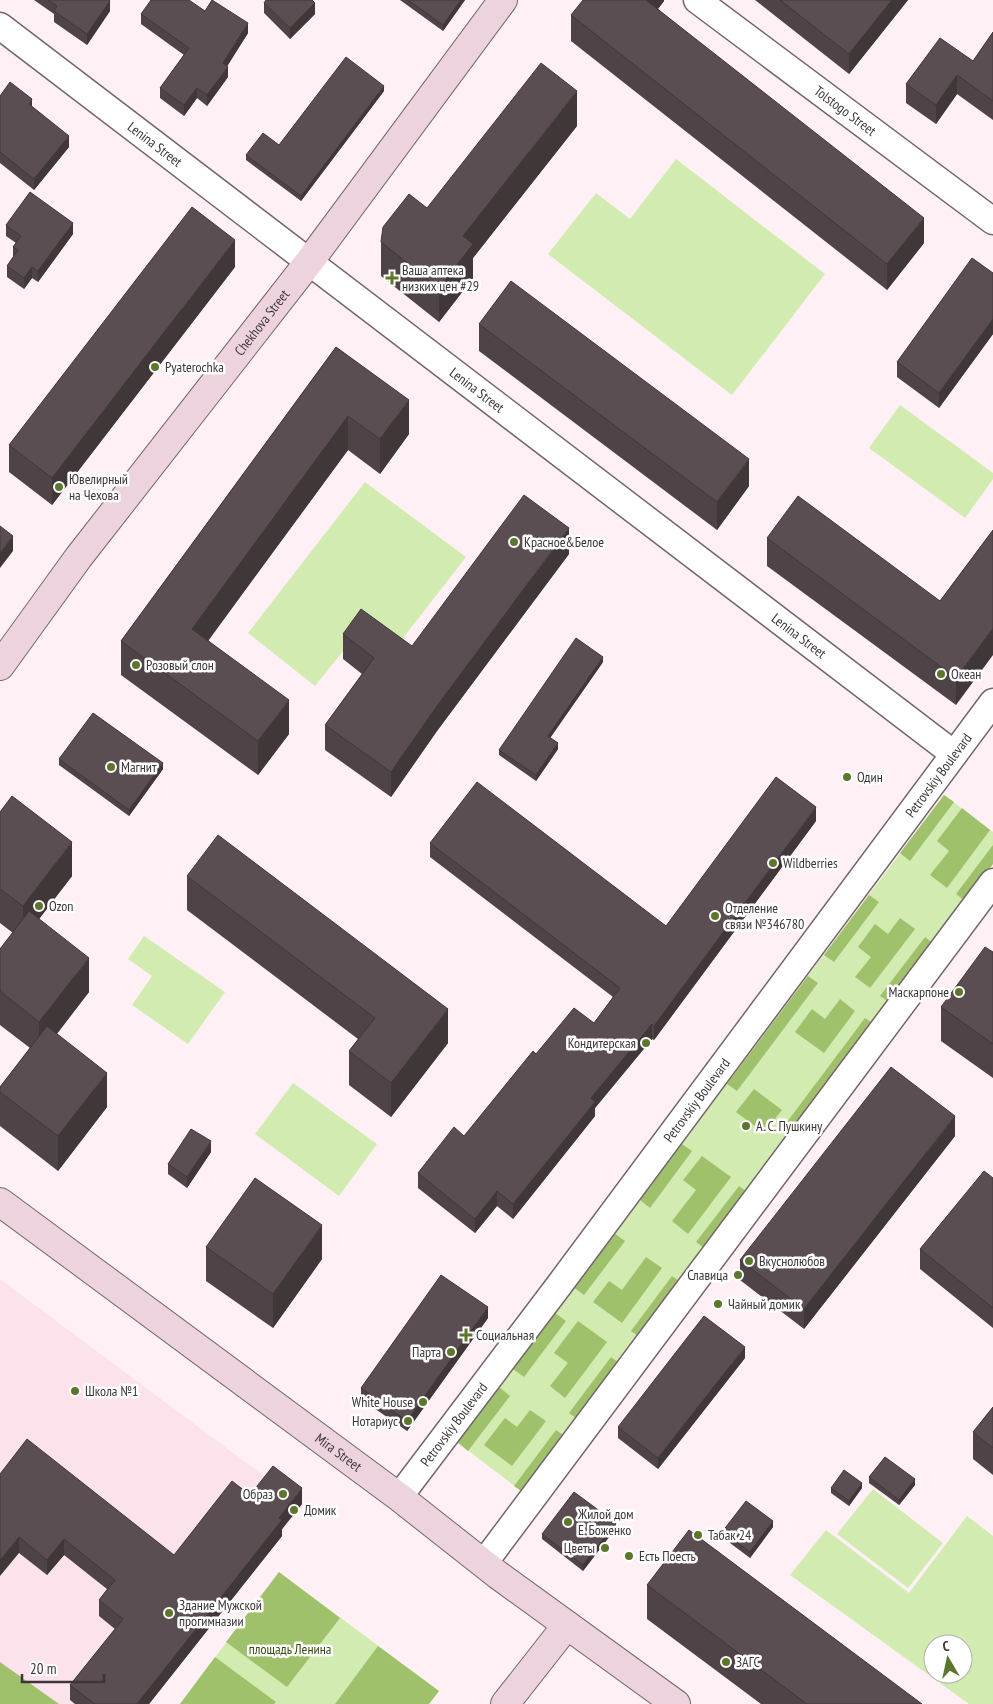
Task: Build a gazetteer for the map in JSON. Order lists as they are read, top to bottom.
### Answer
{
  "streets": {
    "street": [
      "Tolstogo Street",
      "Lenina Street",
      "Chekhova Street",
      "Petrovskiy Boulevard",
      "Mira Street"
    ]
  },
  "crossings": [
    ["Lenina Street", "Chekhova Street"],
    ["Lenina Street", "Petrovskiy Boulevard"],
    ["Petrovskiy Boulevard", "Mira Street"]
  ],
  "parks": ["площадь Ленина"],
  "places": {
    "health": ["Ваша аптека низких цен #29", "Социальная"],
    "other": [
      "Pyaterochka",
      "Ювелирный на Чехова",
      "Красное&Белое",
      "Розовый слон",
      "Океан",
      "Магнит",
      "Один",
      "Wildberries",
      "Ozon",
      "Отделение связи №346780",
      "Маскарпоне",
      "Кондитерская",
      "А. С. Пушкину",
      "Вкуснолюбов",
      "Славица",
      "Чайный домик",
      "Парта",
      "Школа №1",
      "White House",
      "Нотариус",
      "Образ",
      "Домик",
      "Жилой дом Е. Боженко",
      "Табак 24",
      "Цветы",
      "Есть Поесть",
      "Здание Мужской прогимназии",
      "ЗАГС"
    ]
  },
  "scale_bar": "20 m",
  "north": "top"
}
